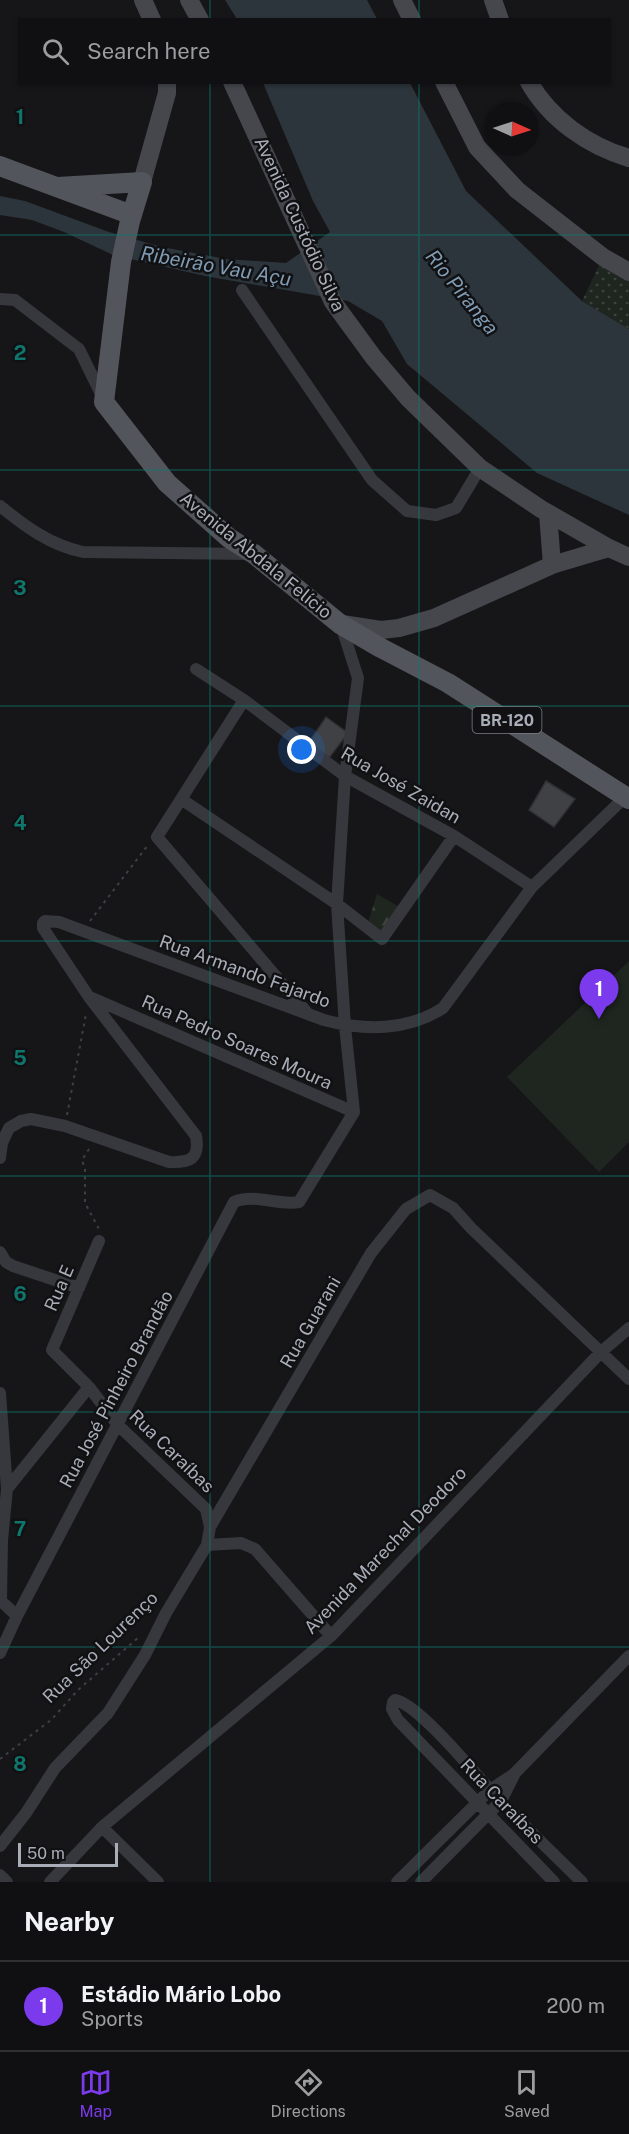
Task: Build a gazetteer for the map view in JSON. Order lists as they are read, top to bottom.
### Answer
{
  "streets": {
    "main road": ["Avenida Custódio Silva", "Avenida Abdala Felício", "BR-120"],
    "street": [
      "Rua José Zaidan",
      "Rua Armando Fajardo",
      "Rua Pedro Soares Moura",
      "Rua E",
      "Rua Guarani",
      "Rua José Pinheiro Brandão",
      "Rua Caraíbas",
      "Avenida Marechal Deodoro",
      "Rua São Lourenço"
    ]
  },
  "crossings": [
    ["Avenida Custódio Silva", "Avenida Abdala Felício"],
    ["Avenida Abdala Felício", "BR-120"],
    ["Avenida Abdala Felício", "Rua Pedro Soares Moura"],
    ["BR-120", "Rua Armando Fajardo"],
    ["BR-120", "Rua Pedro Soares Moura"],
    ["Rua José Zaidan", "Rua Armando Fajardo"],
    ["Rua José Zaidan", "Rua Pedro Soares Moura"],
    ["Rua Armando Fajardo", "Rua Pedro Soares Moura"],
    ["Rua Pedro Soares Moura", "Rua José Pinheiro Brandão"],
    ["Rua E", "Rua Caraíbas"],
    ["Rua Guarani", "Rua Caraíbas"],
    ["Rua Guarani", "Avenida Marechal Deodoro"],
    ["Rua José Pinheiro Brandão", "Rua Caraíbas"]
  ],
  "water": ["Ribeirão Vau Açu", "Rio Piranga"],
  "scale_bar": "50 m",
  "north": "right",
  "page": {
    "search": "Search here",
    "pins": "1",
    "scale": "50 m",
    "heading": "Nearby",
    "list": [
      {
        "mark": "1",
        "name": "Estádio Mário Lobo",
        "note": "Sports",
        "value": "200 m"
      }
    ],
    "nav": ["Map", "Directions", "Saved"]
  },
  "grid": {
    "rows": [
      "1",
      "2",
      "3",
      "4",
      "5",
      "6",
      "7",
      "8"
    ]
  }
}
